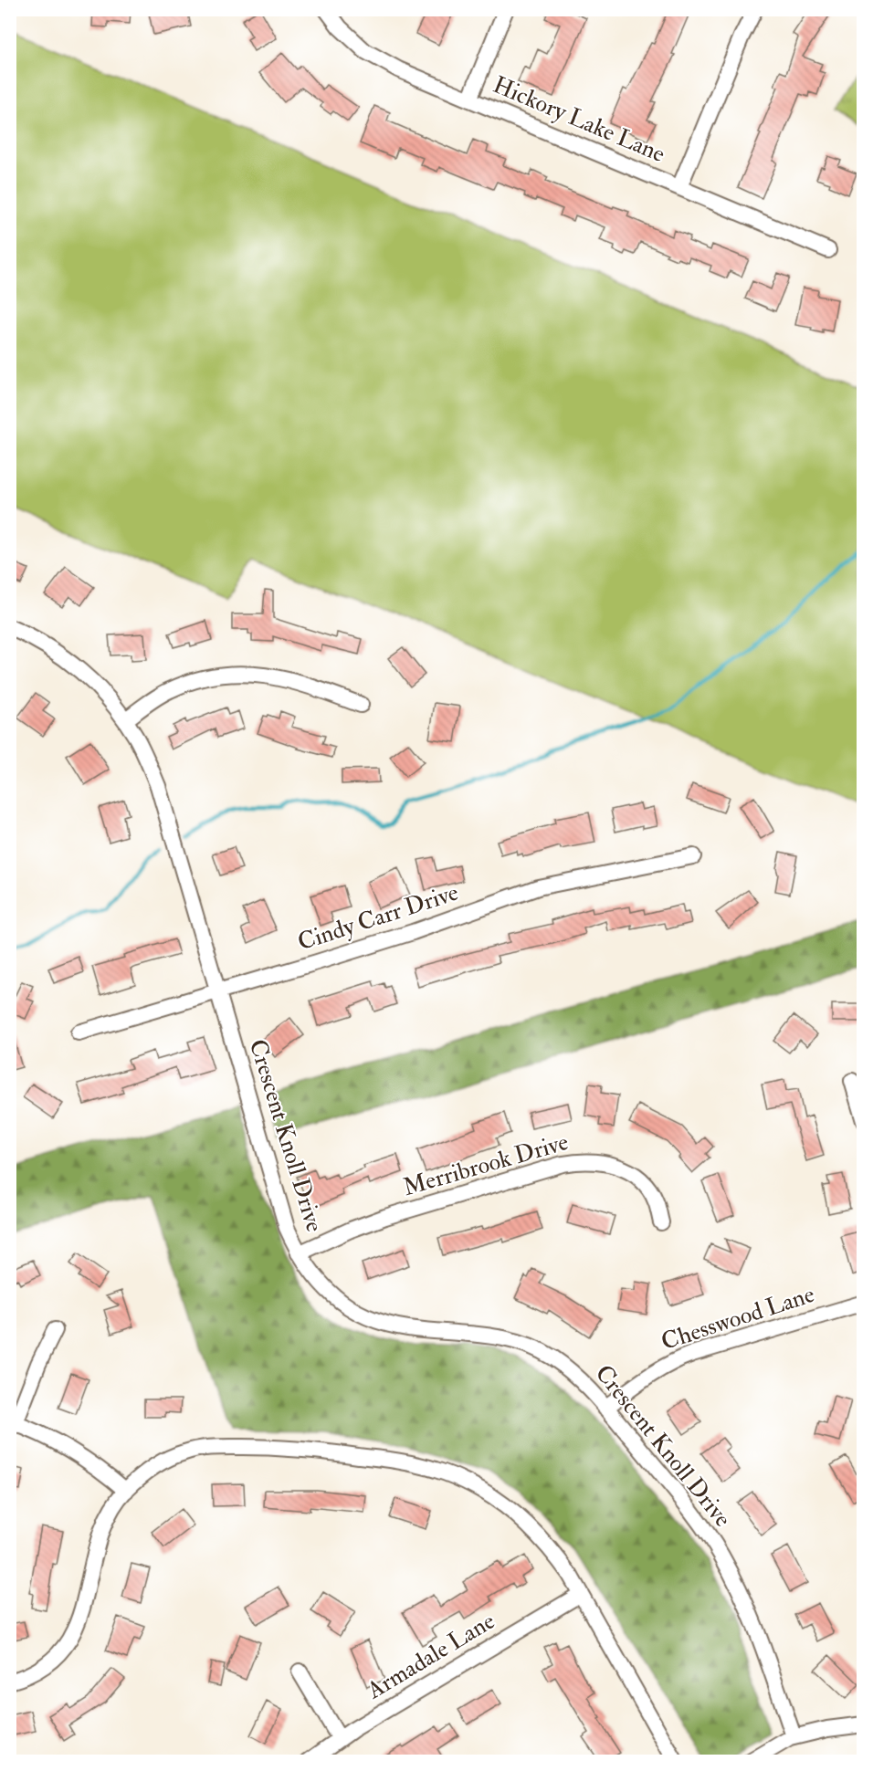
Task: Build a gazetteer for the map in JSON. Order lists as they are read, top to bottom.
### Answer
{
  "streets": {
    "street": [
      "Hickory Lake Lane",
      "Cindy Carr Drive",
      "Crescent Knoll Drive",
      "Merribrook Drive",
      "Chesswood Lane",
      "Armadale Lane"
    ]
  },
  "crossings": [
    ["Cindy Carr Drive", "Crescent Knoll Drive"],
    ["Crescent Knoll Drive", "Merribrook Drive"],
    ["Crescent Knoll Drive", "Chesswood Lane"]
  ]
}
